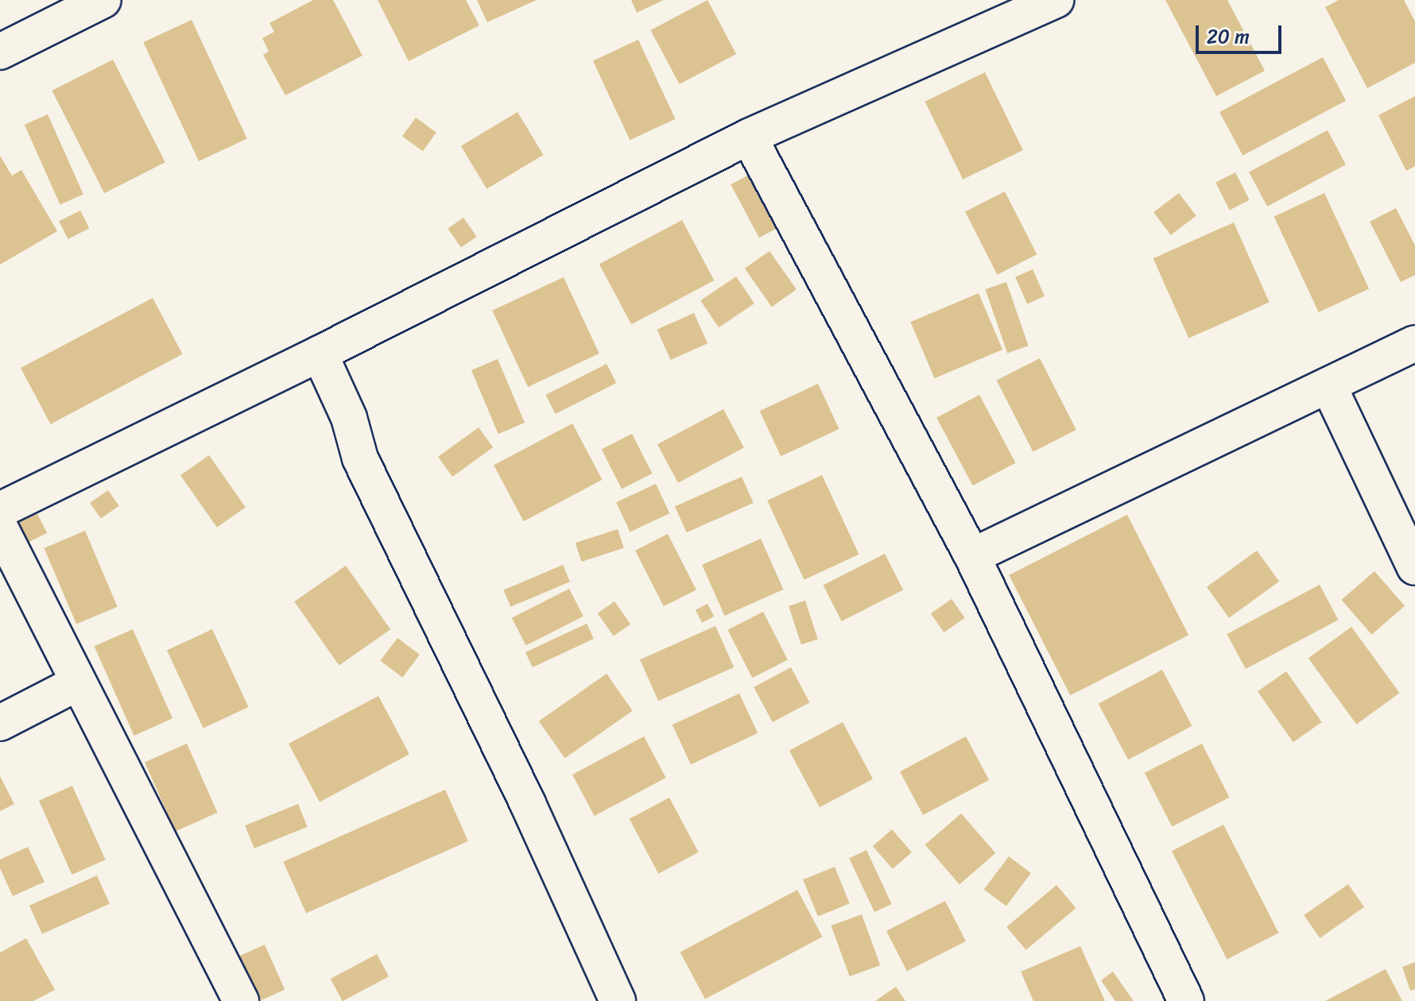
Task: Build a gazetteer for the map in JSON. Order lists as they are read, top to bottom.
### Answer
{
  "scale_bar": "20 m"
}
